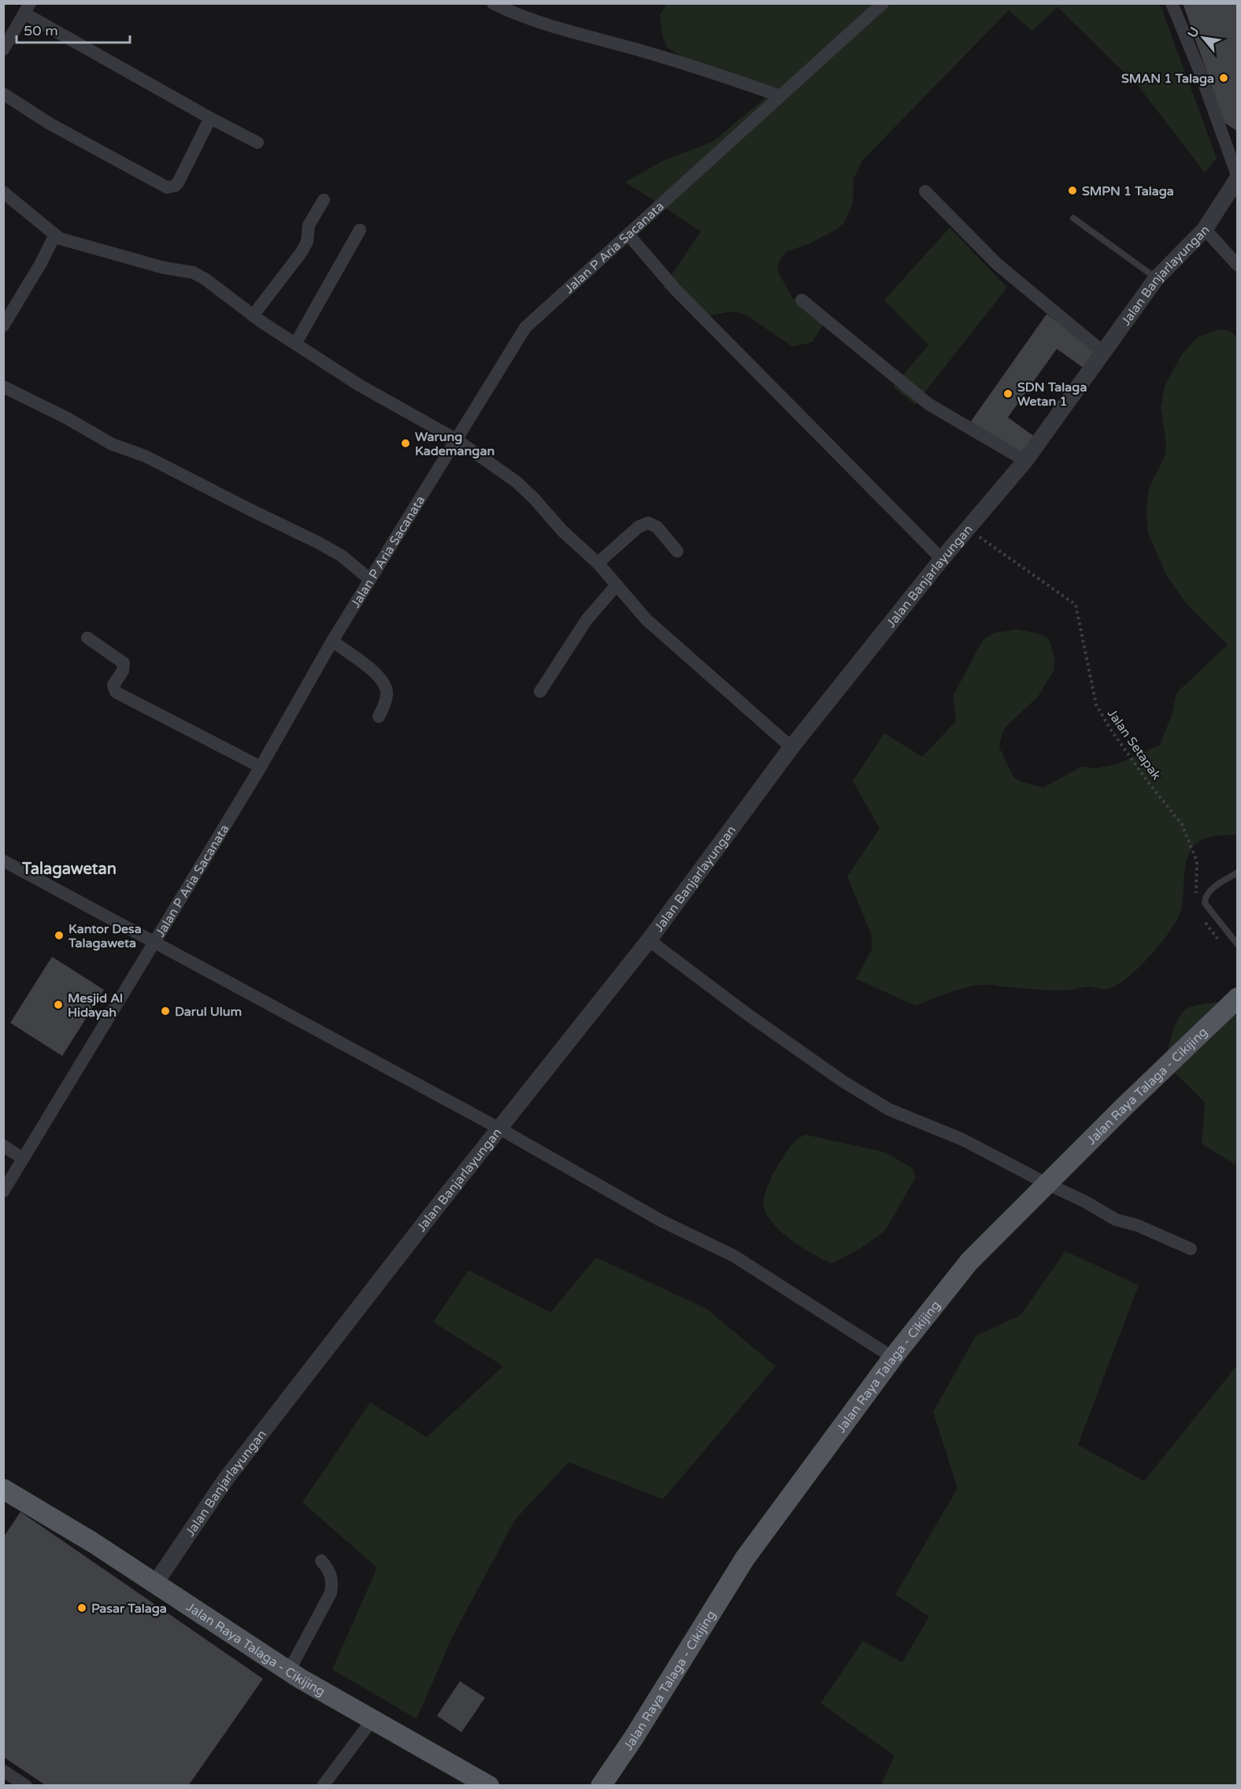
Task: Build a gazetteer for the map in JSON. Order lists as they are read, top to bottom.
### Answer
{
  "streets": {
    "main road": ["Jalan Raya Talaga - Cikijing"],
    "street": ["Jalan P Aria Sacanata", "Jalan Banjarlayungan"],
    "path": ["Jalan Setapak"]
  },
  "crossings": [
    ["Jalan Banjarlayungan", "Jalan Setapak"],
    ["Jalan Banjarlayungan", "Jalan Raya Talaga - Cikijing"]
  ],
  "districts": ["Talagawetan"],
  "places": [
    "SMAN 1 Talaga",
    "SMPN 1 Talaga",
    "SDN Talaga Wetan 1",
    "Warung Kademangan",
    "Kantor Desa Talagaweta",
    "Mesjid Al Hidayah",
    "Darul Ulum",
    "Pasar Talaga"
  ],
  "scale_bar": "50 m",
  "north": "top left"
}
